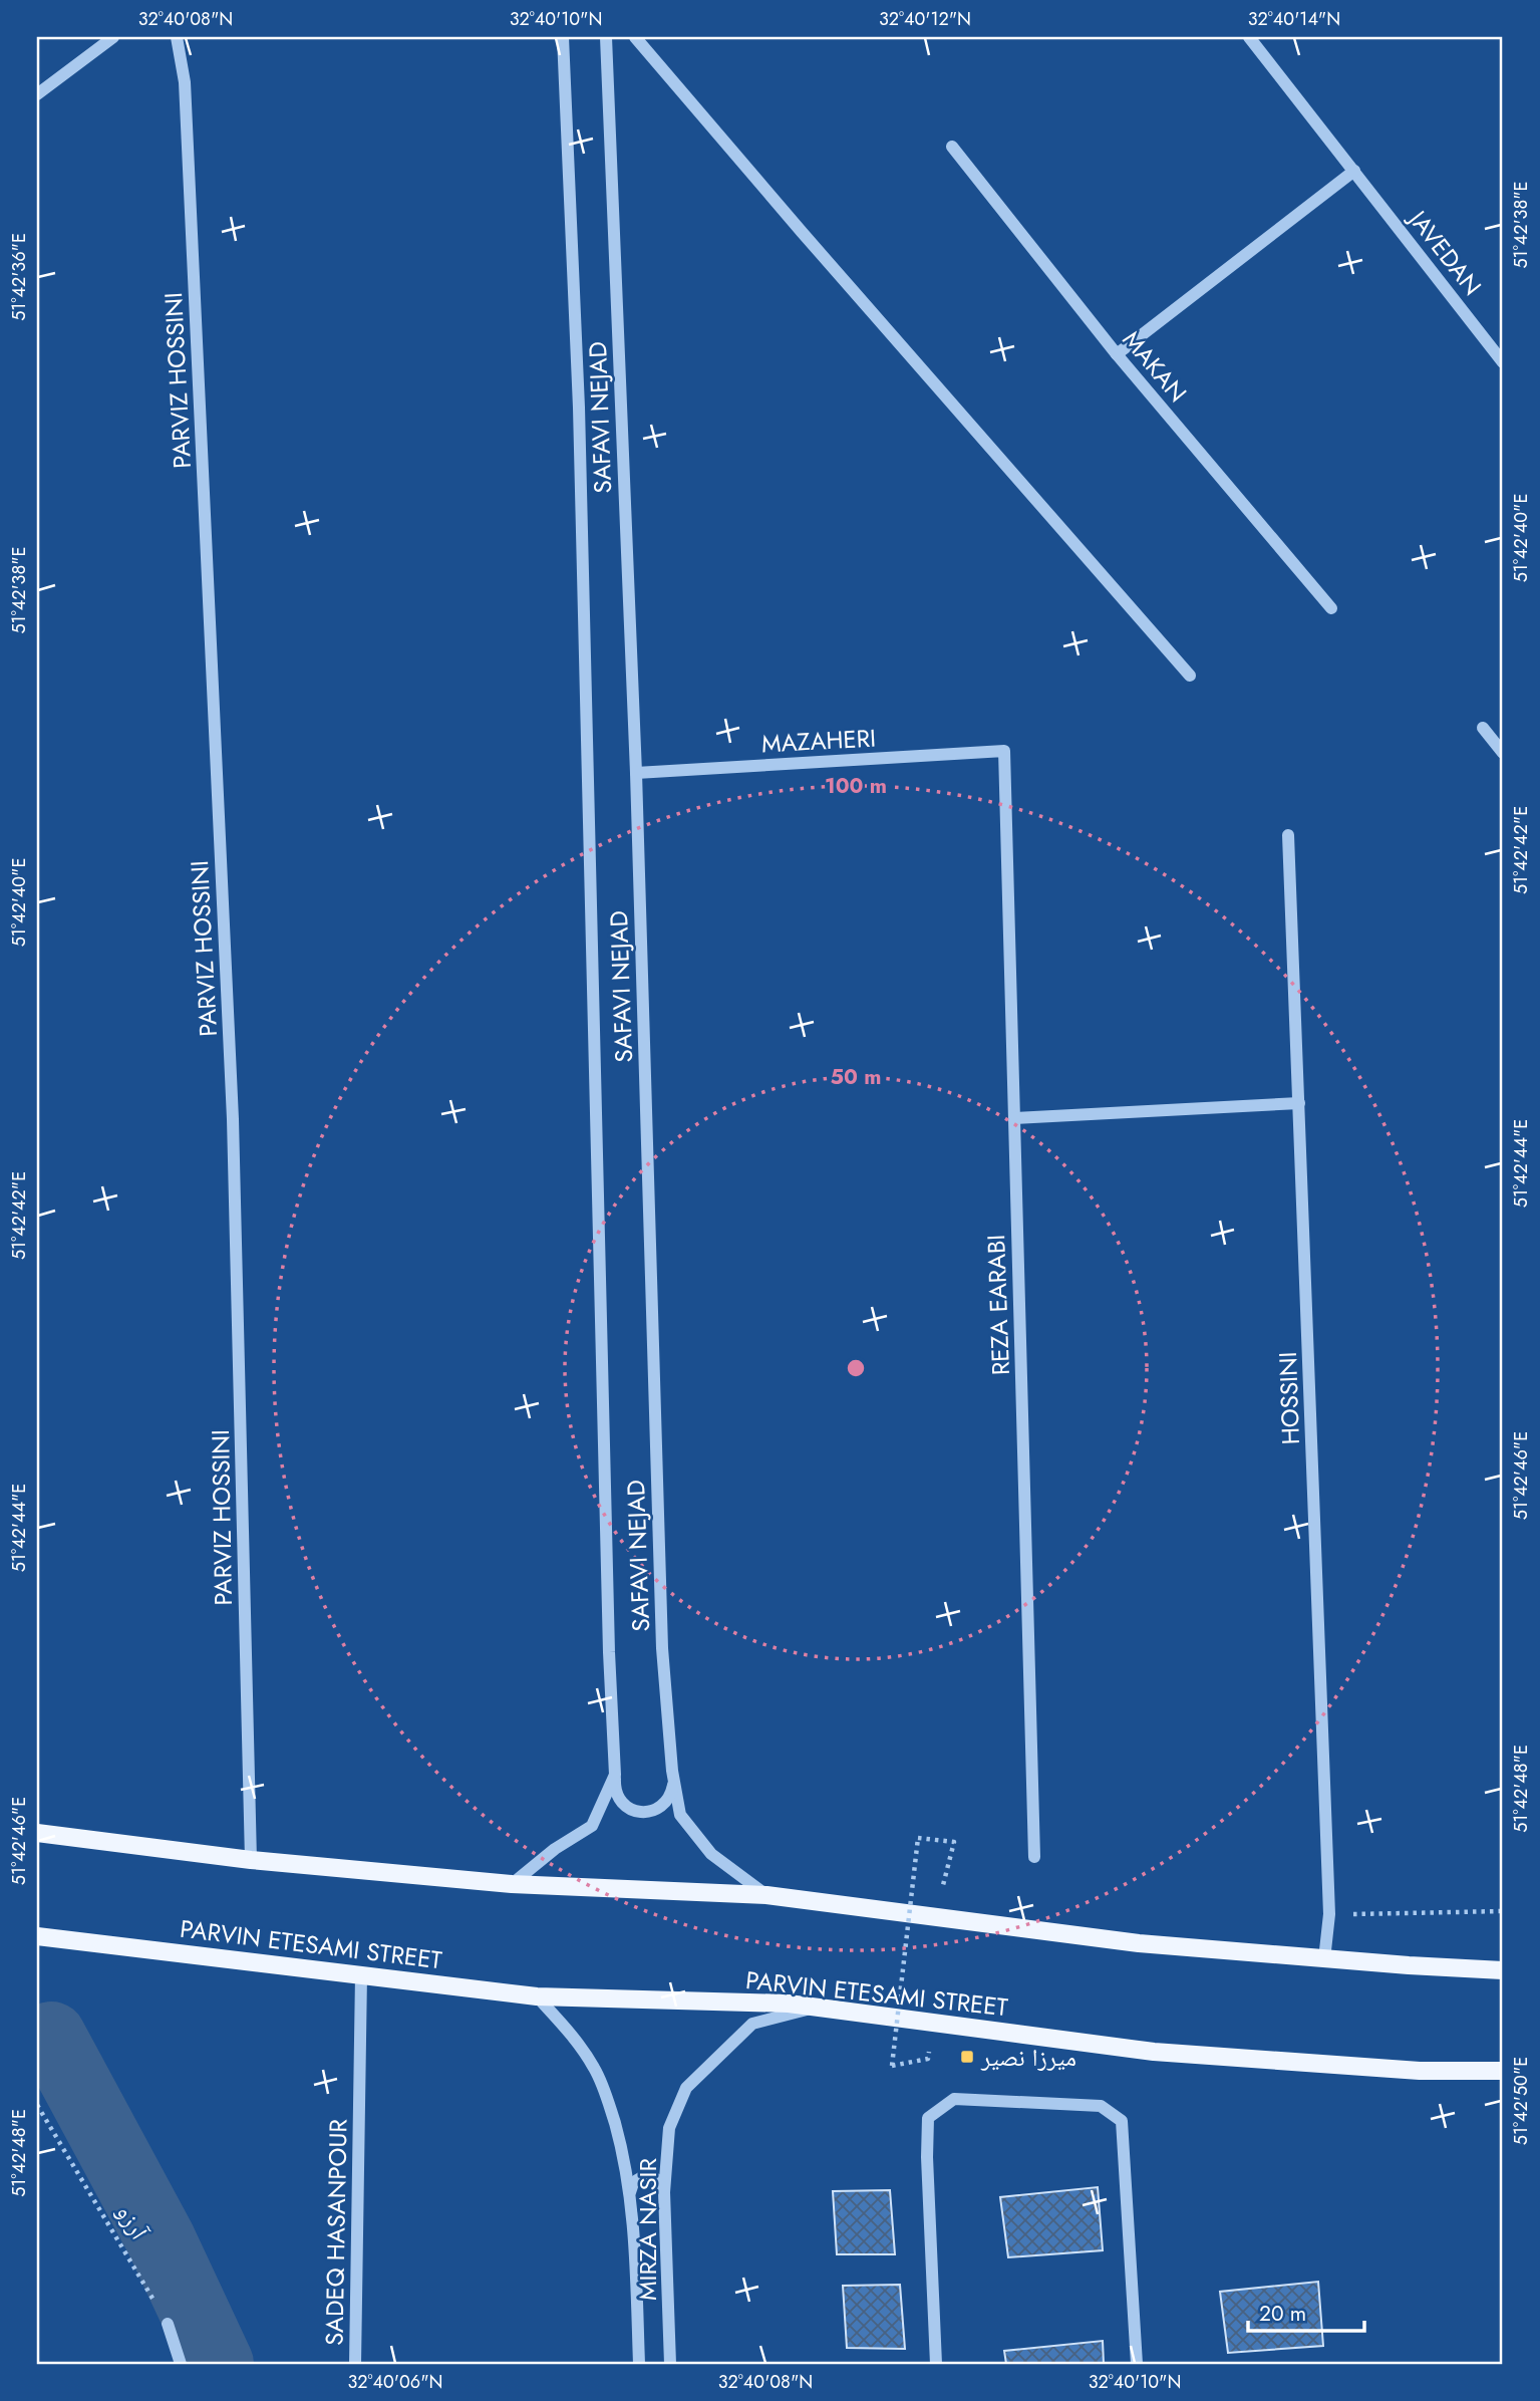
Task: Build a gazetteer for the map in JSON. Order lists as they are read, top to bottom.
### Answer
{
  "streets": {
    "main road": ["PARVIN ETESAMI STREET"],
    "street": [
      "JAVEDAN",
      "MAKAN",
      "PARVIZ HOSSINI",
      "SAFAVI NEJAD",
      "MAZAHERI",
      "REZA EARABI",
      "HOSSINI",
      "MIRZA NASIR",
      "SADEQ HASANPOUR"
    ],
    "path": ["آرزو"]
  },
  "crossings": [
    ["SAFAVI NEJAD", "MAZAHERI"],
    ["MAZAHERI", "REZA EARABI"],
    ["PARVIN ETESAMI STREET", "MIRZA NASIR"],
    ["PARVIN ETESAMI STREET", "SADEQ HASANPOUR"]
  ],
  "places": {
    "transit": ["میرزا نصیر"]
  },
  "scale_bar": "20 m",
  "coordinates": [
    "32°40'08\"N",
    "32°40'10\"N",
    "32°40'12\"N",
    "32°40'14\"N",
    "51°42'38\"E",
    "51°42'36\"E",
    "51°42'40\"E",
    "51°42'42\"E",
    "51°42'44\"E",
    "51°42'46\"E",
    "51°42'48\"E",
    "51°42'50\"E",
    "32°40'06\"N"
  ],
  "rings": ["100 m", "50 m"]
}
